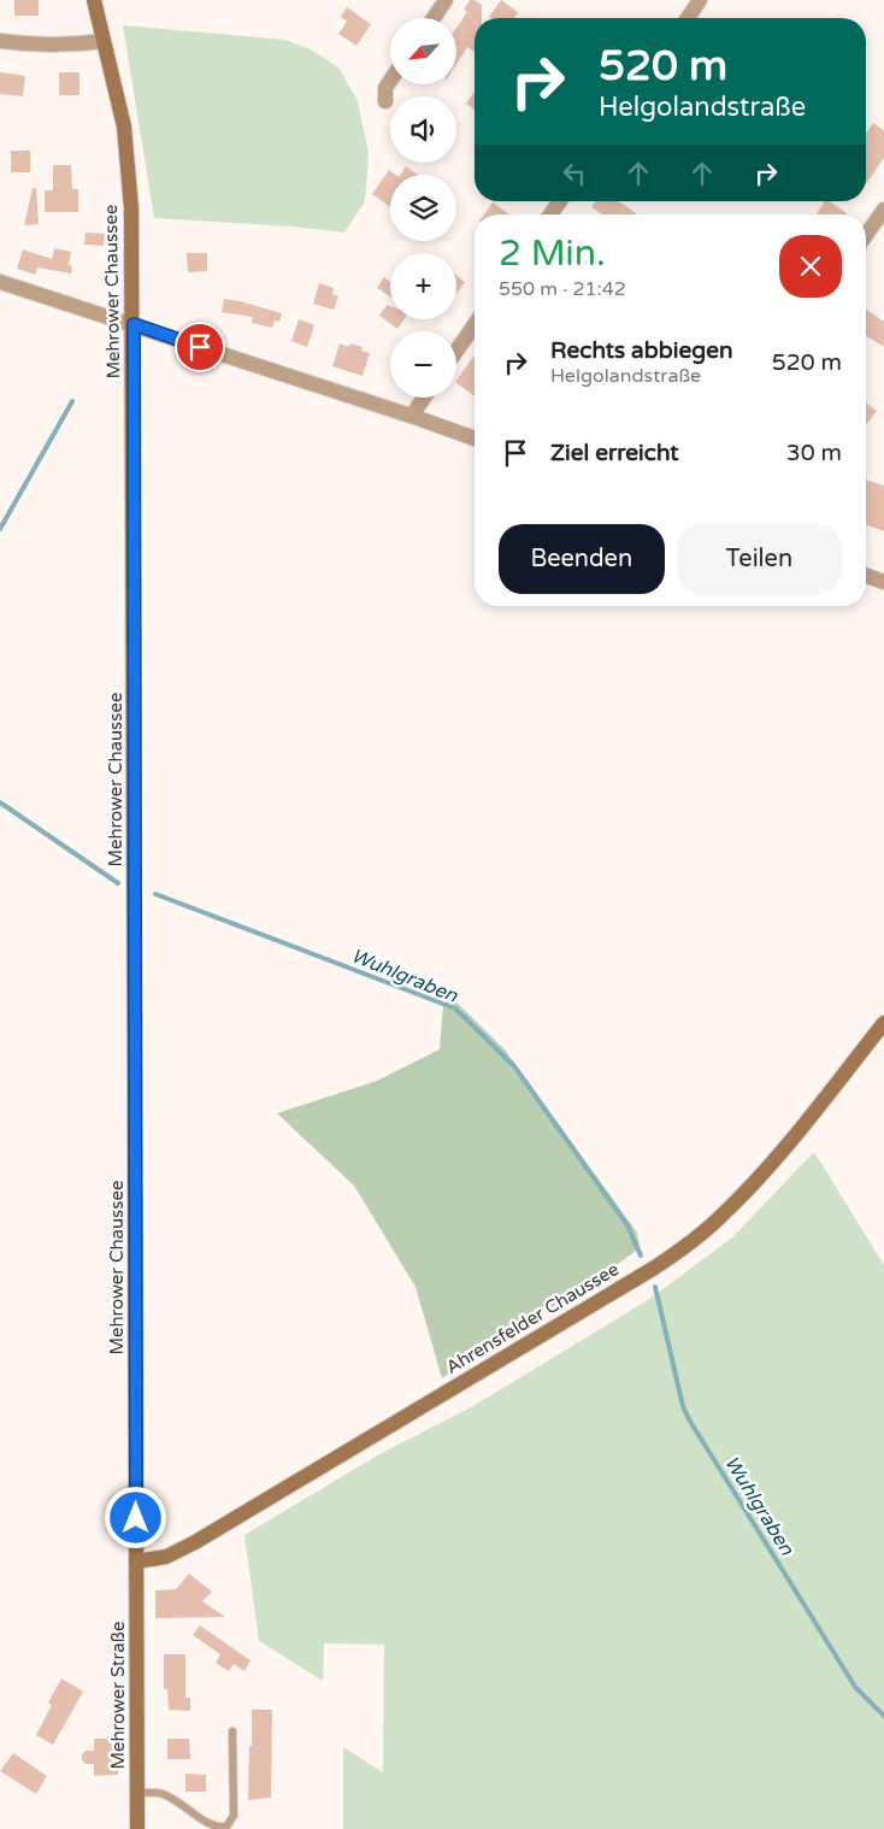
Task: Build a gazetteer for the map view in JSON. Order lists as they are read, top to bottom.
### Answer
{
  "streets": {
    "main road": ["Mehrower Chaussee", "Ahrensfelder Chaussee", "Mehrower Straße"]
  },
  "crossings": [
    ["Mehrower Chaussee", "Ahrensfelder Chaussee"],
    ["Mehrower Chaussee", "Mehrower Straße"],
    ["Ahrensfelder Chaussee", "Mehrower Straße"]
  ],
  "water": ["Wuhlgraben"],
  "north": "bottom left",
  "page": {
    "map_buttons": ["+", "−"],
    "turn": ["520 m", "Helgolandstraße"],
    "heading": ["2 Min.", "550 m · 21:42"],
    "list": [
      {
        "name": "Rechts abbiegen",
        "note": "Helgolandstraße",
        "value": "520 m"
      },
      {
        "name": "Ziel erreicht",
        "value": "30 m"
      }
    ],
    "buttons": ["Beenden", "Teilen"]
  }
}
